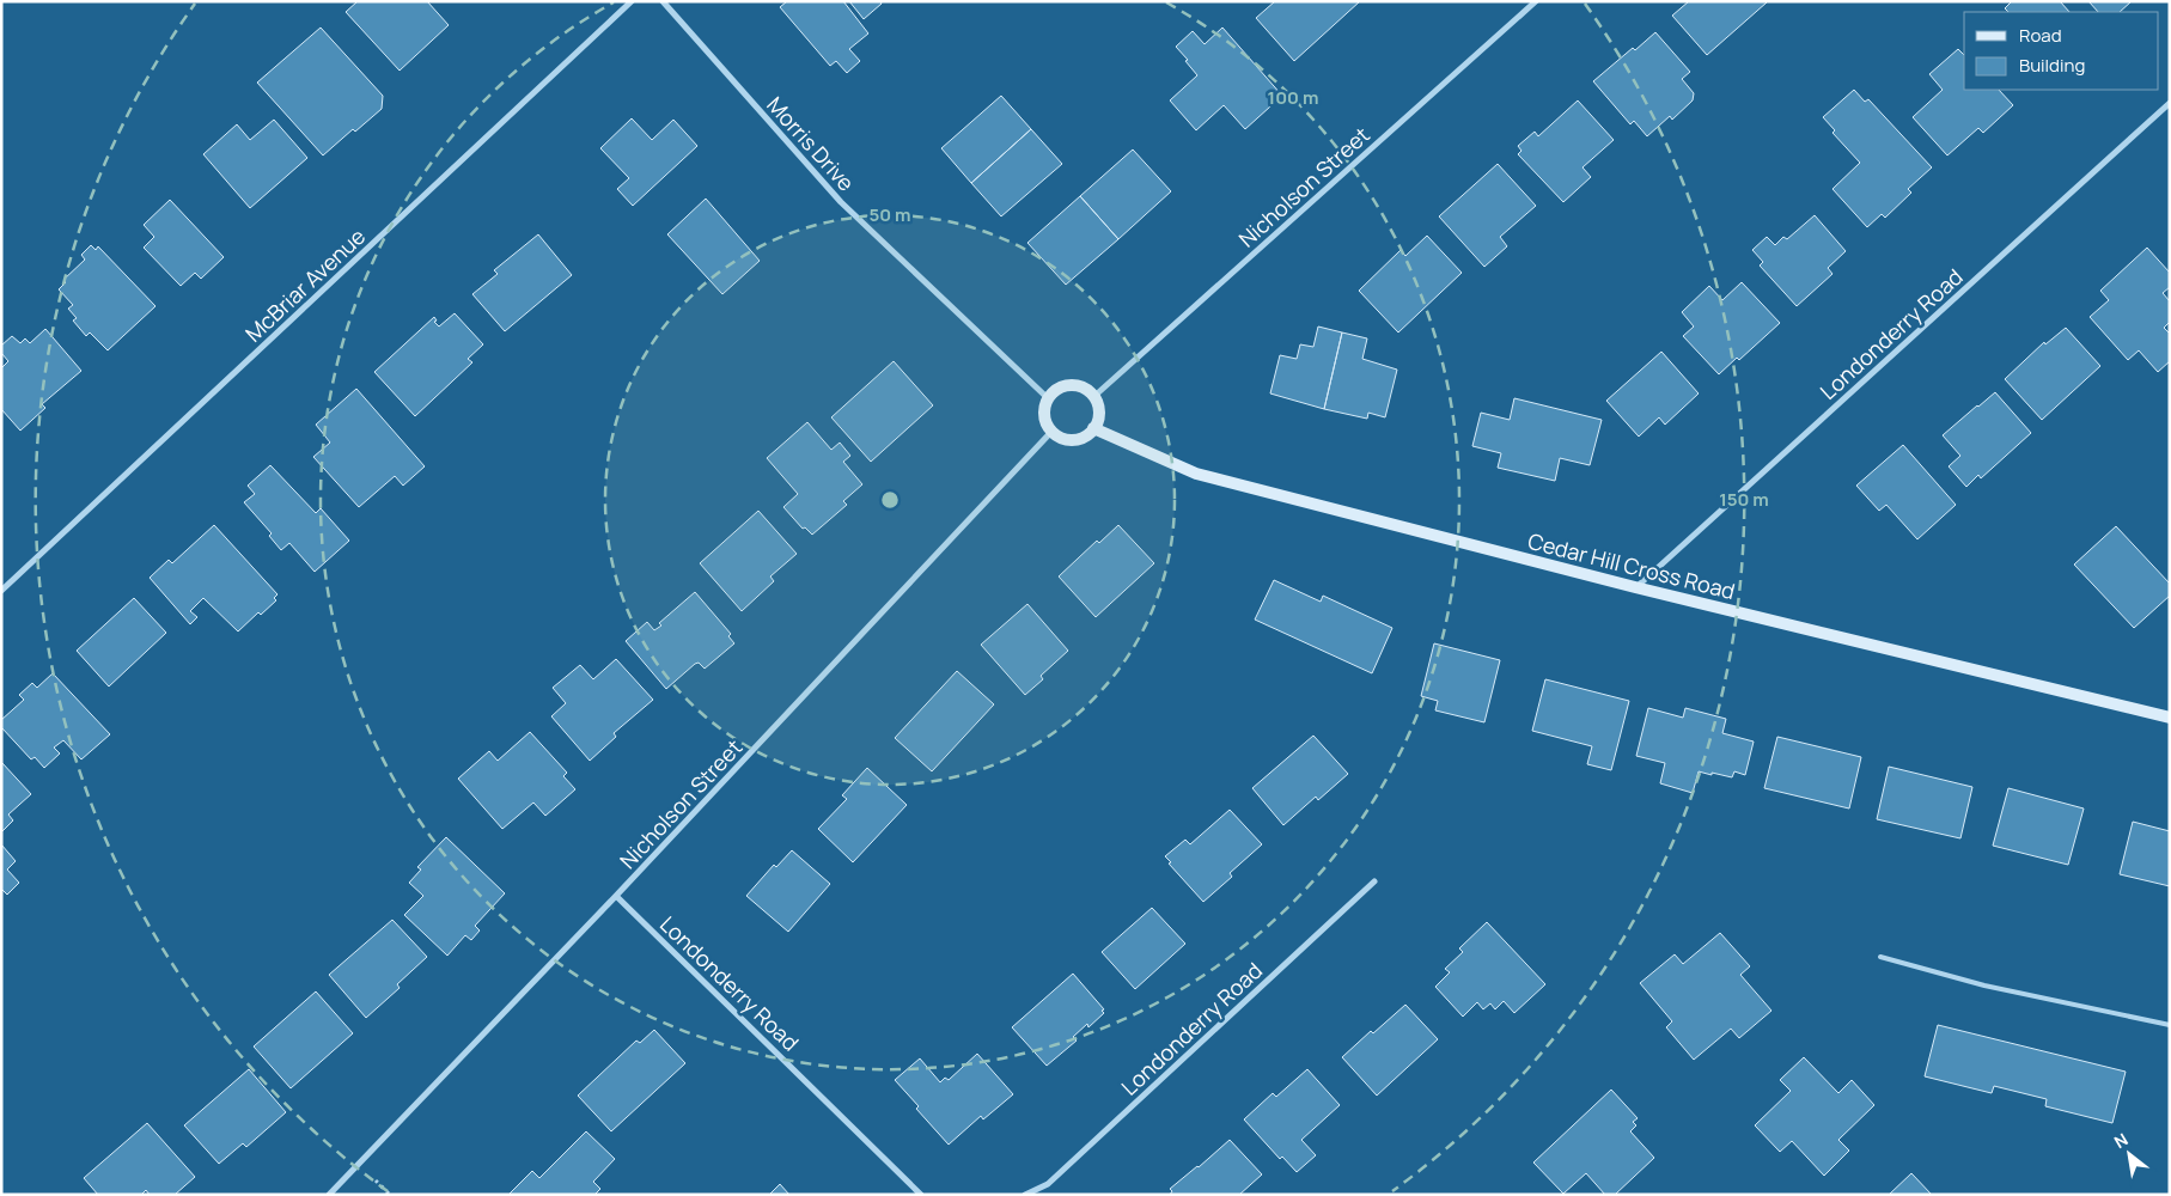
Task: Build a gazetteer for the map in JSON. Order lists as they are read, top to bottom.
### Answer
{
  "streets": {
    "street": [
      "Morris Drive",
      "Nicholson Street",
      "McBriar Avenue",
      "Londonderry Road",
      "Cedar Hill Cross Road"
    ]
  },
  "crossings": [
    ["Morris Drive", "Nicholson Street"],
    ["Morris Drive", "Cedar Hill Cross Road"],
    ["Nicholson Street", "Londonderry Road"],
    ["Nicholson Street", "Cedar Hill Cross Road"],
    ["Londonderry Road", "Cedar Hill Cross Road"]
  ],
  "legend": ["Road", "Building"],
  "north": "top left",
  "rings": ["100 m", "50 m", "150 m"]
}
